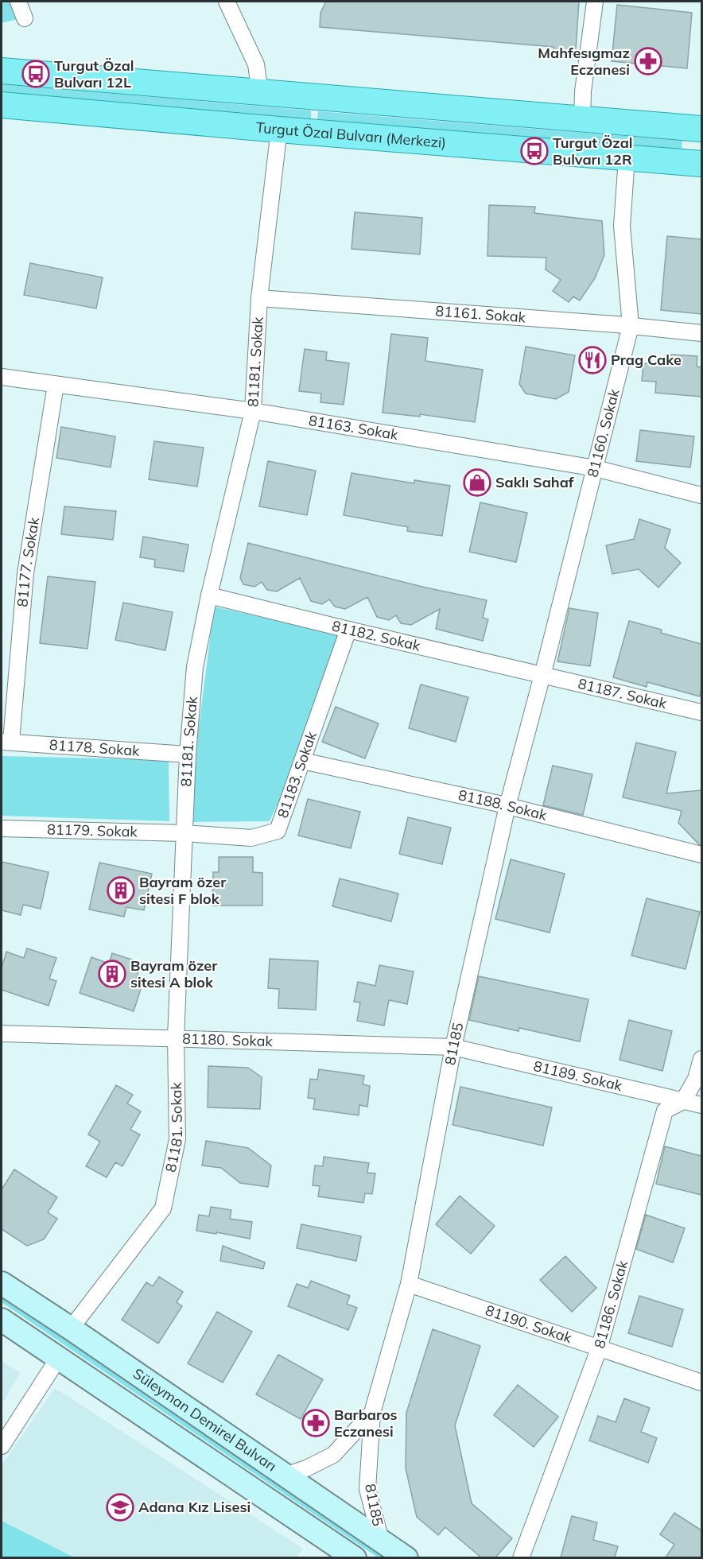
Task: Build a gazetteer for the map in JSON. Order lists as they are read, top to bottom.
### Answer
{
  "streets": {
    "main road": ["Turgut Özal Bulvarı (Merkezi)", "Süleyman Demirel Bulvarı"],
    "street": [
      "81161. Sokak",
      "81181. Sokak",
      "81163. Sokak",
      "81160. Sokak",
      "81177. Sokak",
      "81182. Sokak",
      "81187. Sokak",
      "81178. Sokak",
      "81183. Sokak",
      "81188. Sokak",
      "81179. Sokak",
      "81180. Sokak",
      "81185",
      "81189. Sokak",
      "81186. Sokak",
      "81190. Sokak"
    ]
  },
  "crossings": [
    ["Turgut Özal Bulvarı (Merkezi)", "81181. Sokak"],
    ["Turgut Özal Bulvarı (Merkezi)", "81160. Sokak"],
    ["81161. Sokak", "81181. Sokak"],
    ["81161. Sokak", "81160. Sokak"],
    ["81181. Sokak", "81163. Sokak"],
    ["81181. Sokak", "81182. Sokak"],
    ["81181. Sokak", "81178. Sokak"],
    ["81181. Sokak", "81183. Sokak"],
    ["81181. Sokak", "81179. Sokak"],
    ["81181. Sokak", "81180. Sokak"],
    ["81181. Sokak", "Süleyman Demirel Bulvarı"],
    ["81163. Sokak", "81160. Sokak"],
    ["81163. Sokak", "81177. Sokak"],
    ["81160. Sokak", "81182. Sokak"],
    ["81160. Sokak", "81187. Sokak"],
    ["81160. Sokak", "81185"],
    ["81177. Sokak", "81178. Sokak"],
    ["81182. Sokak", "81187. Sokak"],
    ["81182. Sokak", "81183. Sokak"],
    ["81182. Sokak", "81185"],
    ["81187. Sokak", "81185"],
    ["81183. Sokak", "81188. Sokak"],
    ["81183. Sokak", "81179. Sokak"],
    ["81188. Sokak", "81185"],
    ["81180. Sokak", "81185"],
    ["81180. Sokak", "81189. Sokak"],
    ["81185", "81189. Sokak"],
    ["81185", "81190. Sokak"],
    ["81185", "Süleyman Demirel Bulvarı"],
    ["81189. Sokak", "81186. Sokak"],
    ["81186. Sokak", "81190. Sokak"]
  ],
  "places": {
    "pharmacy": ["Mahfesıgmaz Eczanesi", "Barbaros Eczanesi"],
    "bus stop": ["Turgut Özal Bulvarı 12L", "Turgut Özal Bulvarı 12R"],
    "restaurant": ["Prag Cake"],
    "shop": ["Saklı Sahaf"],
    "building": ["Bayram özer sitesi F blok", "Bayram özer sitesi A blok"],
    "school or university": ["Adana Kız Lisesi"]
  }
}
